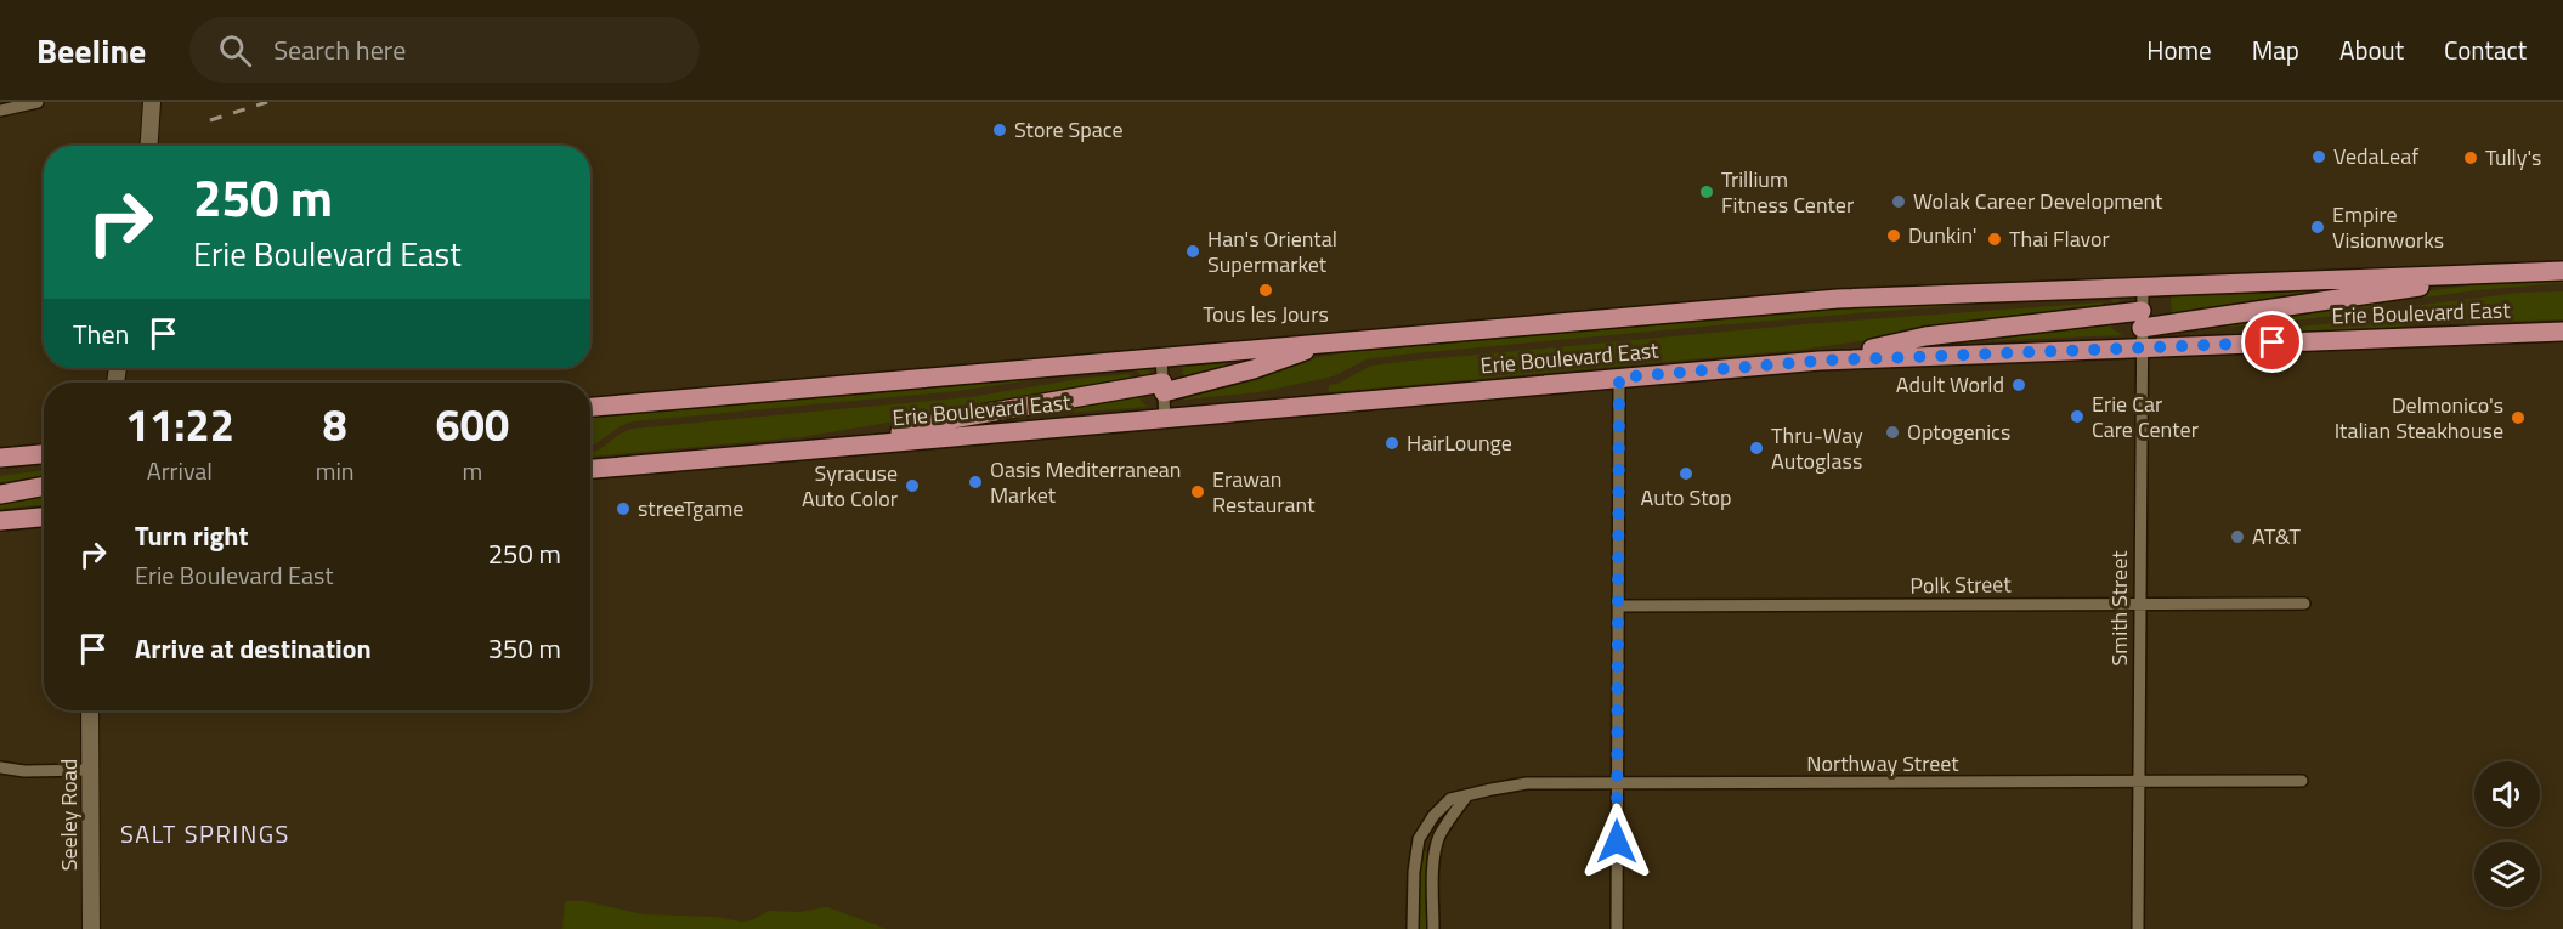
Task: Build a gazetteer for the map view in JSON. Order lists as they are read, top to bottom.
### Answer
{
  "streets": {
    "main road": ["Erie Boulevard East"],
    "street": [
      "Polk Street",
      "Smith Street",
      "Northway Street",
      "Seeley Road"
    ]
  },
  "crossings": [
    ["Erie Boulevard East", "Smith Street"],
    ["Polk Street", "Smith Street"],
    ["Smith Street", "Northway Street"]
  ],
  "districts": ["SALT SPRINGS"],
  "places": [
    "Store Space",
    "VedaLeaf",
    "Tully's",
    "Trillium Fitness Center",
    "Wolak Career Development",
    "Empire Visionworks",
    "Dunkin'",
    "Thai Flavor",
    "Han's Oriental Supermarket",
    "Tous les Jours",
    "Adult World",
    "Erie Car Care Center",
    "Delmonico's Italian Steakhouse",
    "Optogenics",
    "HairLounge",
    "Thru-Way Autoglass",
    "Auto Stop",
    "Oasis Mediterranean Market",
    "Syracuse Auto Color",
    "Erawan Restaurant",
    "streeTgame",
    "AT&T"
  ],
  "page": {
    "header": "Beeline",
    "search": "Search here",
    "nav": [
      "Home",
      "Map",
      "About",
      "Contact"
    ],
    "turn": ["250 m", "Erie Boulevard East"],
    "then": "Then",
    "eta": [
      "11:22",
      "Arrival",
      "8",
      "min",
      "600",
      "m"
    ],
    "list": [
      {
        "name": "Turn right",
        "note": "Erie Boulevard East",
        "value": "250 m"
      },
      {
        "name": "Arrive at destination",
        "value": "350 m"
      }
    ]
  }
}
